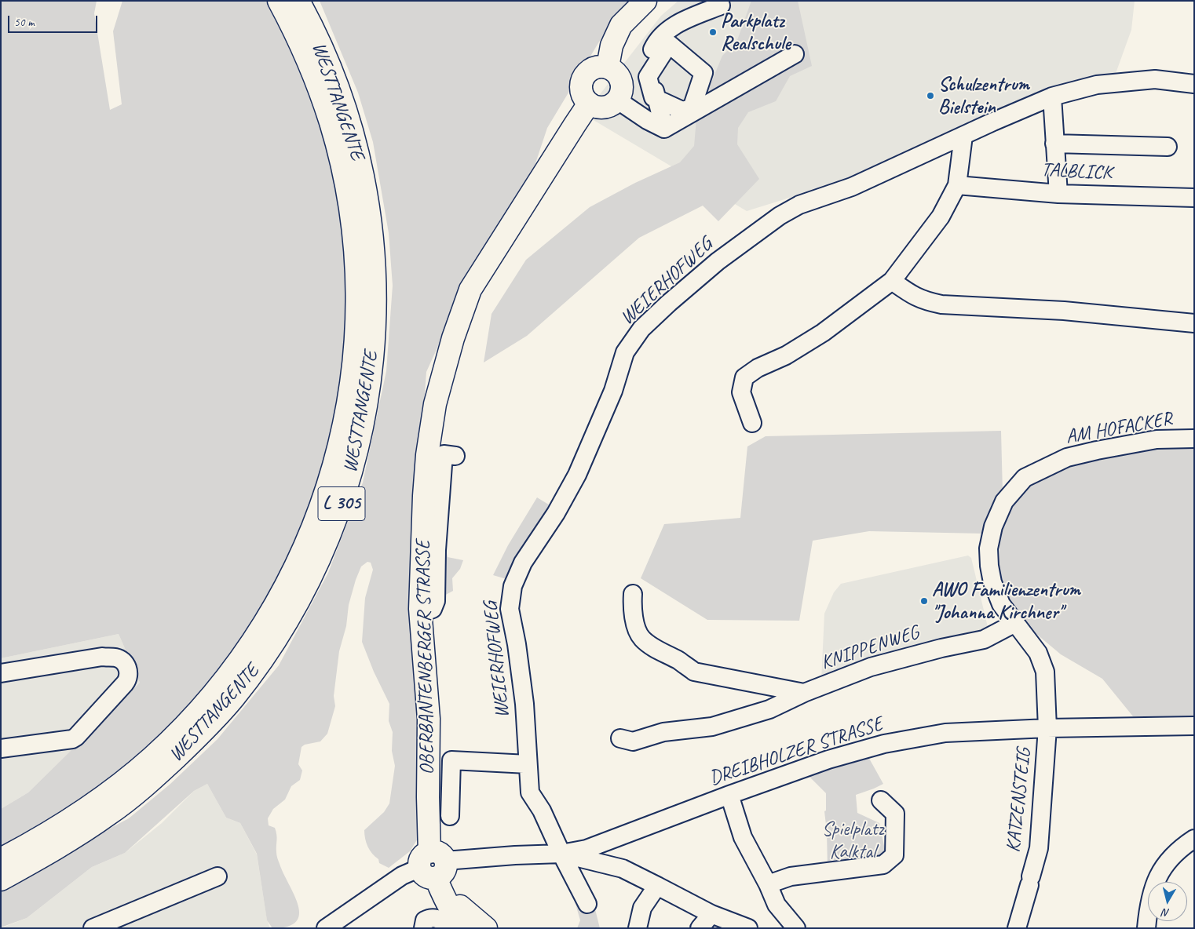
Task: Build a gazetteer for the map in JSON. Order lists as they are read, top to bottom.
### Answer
{
  "streets": {
    "main road": ["WESTTANGENTE", "L 305", "OBERBANTENBERGER STRASSE"],
    "street": [
      "TALBLICK",
      "WEIERHOFWEG",
      "AM HOFACKER",
      "KNIPPENWEG",
      "DREIBHOLZER STRASSE",
      "KATZENSTEIG"
    ]
  },
  "crossings": [
    ["WEIERHOFWEG", "DREIBHOLZER STRASSE"],
    ["AM HOFACKER", "KNIPPENWEG"],
    ["AM HOFACKER", "DREIBHOLZER STRASSE"],
    ["AM HOFACKER", "KATZENSTEIG"],
    ["OBERBANTENBERGER STRASSE", "DREIBHOLZER STRASSE"],
    ["DREIBHOLZER STRASSE", "KATZENSTEIG"]
  ],
  "parks": ["Spielplatz Kalktal"],
  "places": ["Parkplatz Realschule", "Schulzentrum Bielstein", "AWO Familienzentrum \"Johanna Kirchner\""],
  "scale_bar": "50 m",
  "north": "bottom"
}
